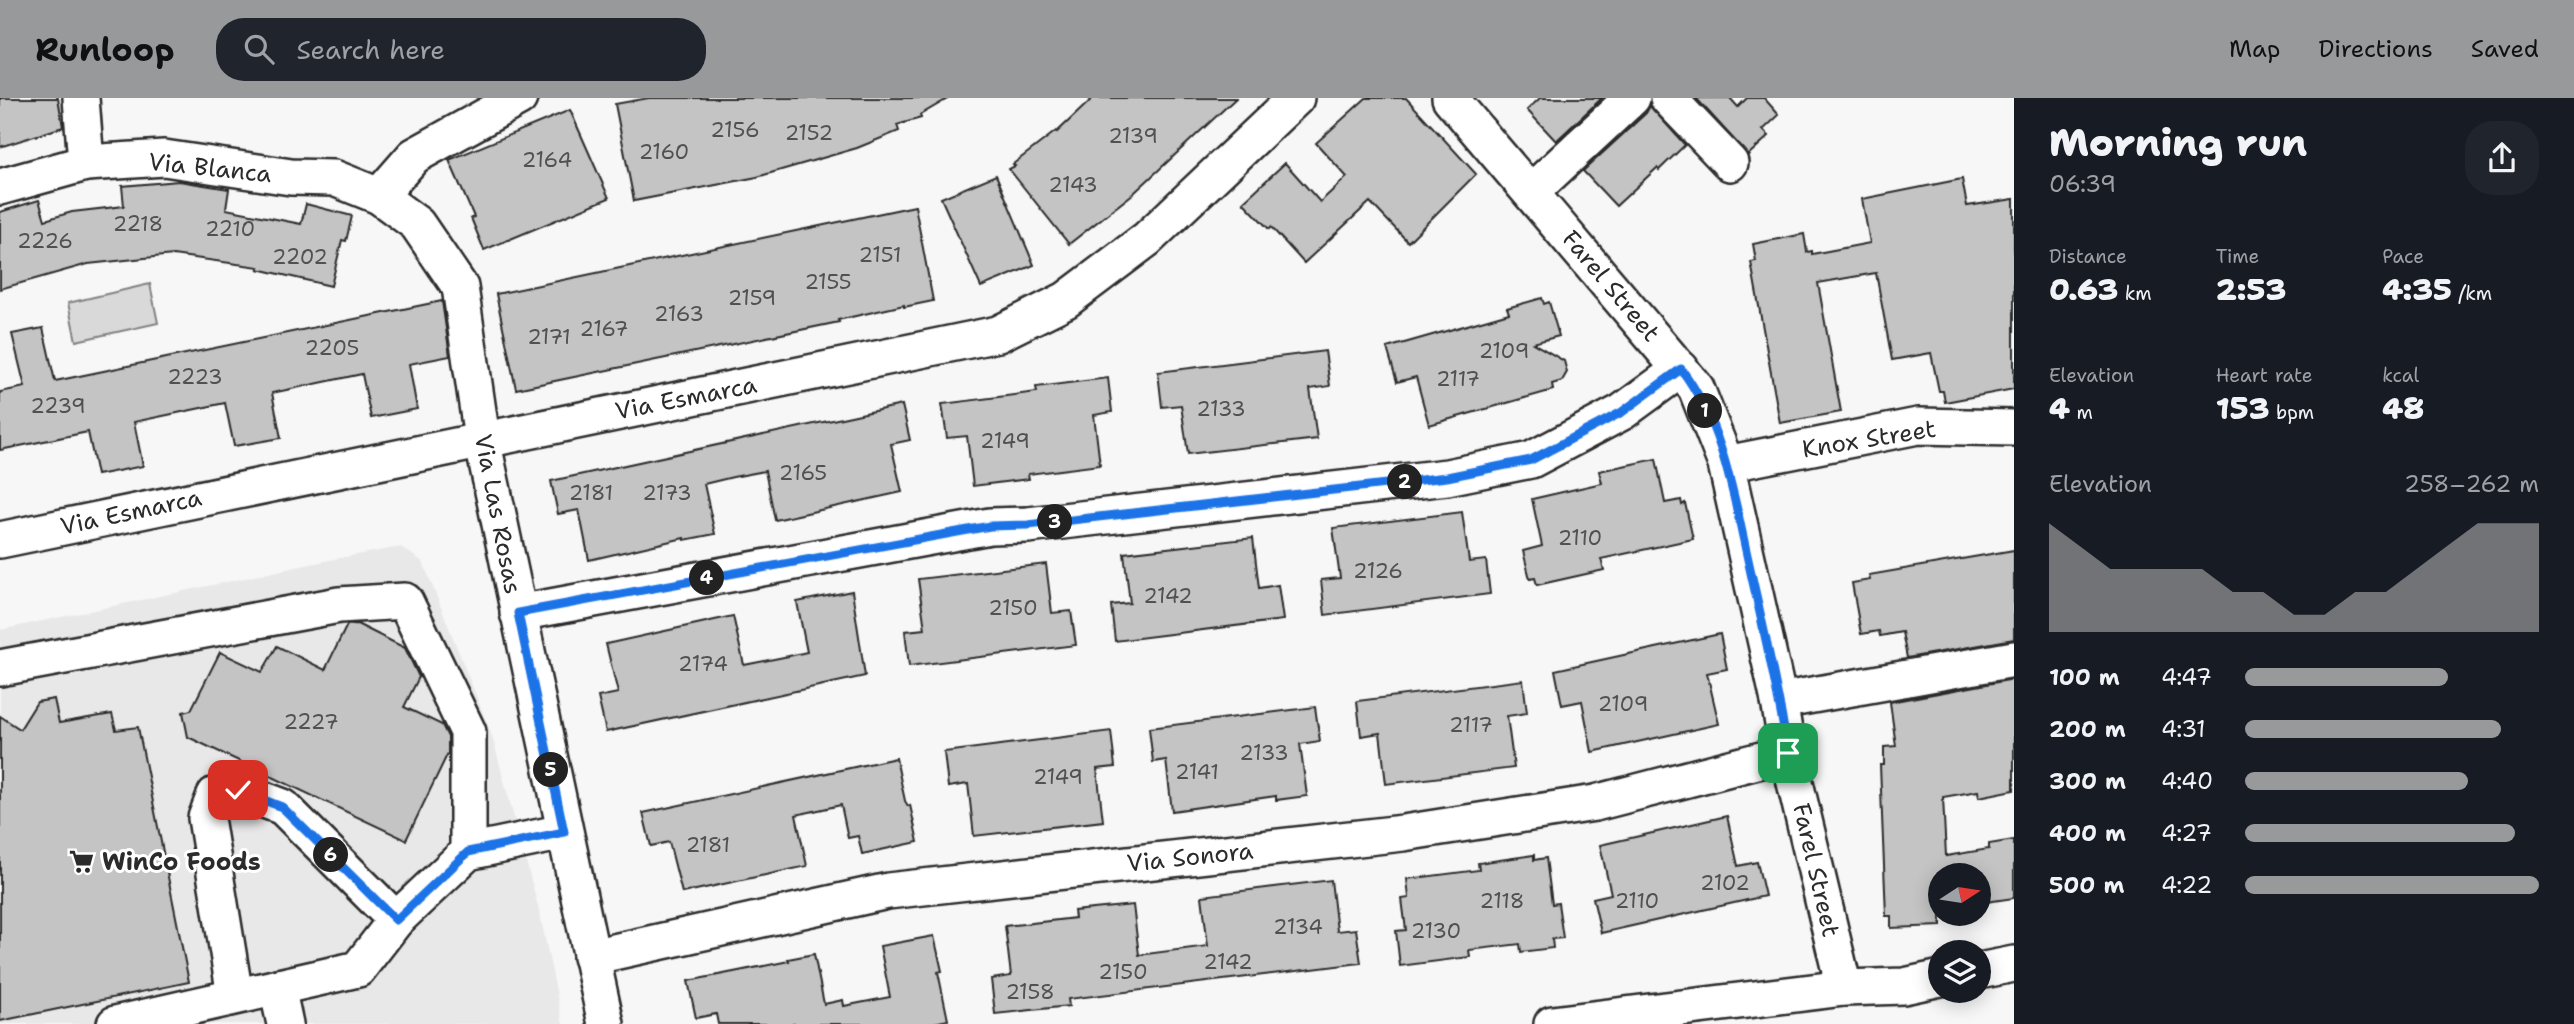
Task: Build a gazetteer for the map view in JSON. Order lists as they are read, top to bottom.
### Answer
{
  "streets": {
    "street": [
      "Via Blanca",
      "Farel Street",
      "Via Esmarca",
      "Knox Street",
      "Via Las Rosas",
      "Via Sonora"
    ]
  },
  "crossings": [
    ["Via Blanca", "Via Las Rosas"],
    ["Farel Street", "Knox Street"],
    ["Farel Street", "Via Sonora"],
    ["Via Esmarca", "Via Las Rosas"],
    ["Via Las Rosas", "Via Sonora"]
  ],
  "places": {
    "supermarket": ["WinCo Foods"]
  },
  "house_numbers": [
    "2156",
    "2152",
    "2139",
    "2160",
    "2164",
    "2143",
    "2218",
    "2210",
    "2226",
    "2151",
    "2202",
    "2155",
    "2159",
    "2163",
    "2167",
    "2171",
    "2205",
    "2109",
    "2223",
    "2117",
    "2239",
    "2133",
    "2149",
    "2165",
    "2181",
    "2173",
    "2110",
    "2126",
    "2142",
    "2150",
    "2174",
    "2109",
    "2227",
    "2117",
    "2133",
    "2141",
    "2149",
    "2181",
    "2102",
    "2118",
    "2110",
    "2134",
    "2130",
    "2142",
    "2150",
    "2158"
  ],
  "north": "right",
  "page": {
    "header": "Runloop",
    "search": "Search here",
    "nav": ["Map", "Directions", "Saved"],
    "heading": ["Morning run", "06:39"],
    "stats": [
      ["Distance", "0.63 km"],
      ["Time", "2:53"],
      ["Pace", "4:35 /km"],
      ["Elevation", "4 m"],
      ["Heart rate", "153 bpm"],
      ["kcal", "48"]
    ],
    "pins": [
      "1",
      "2",
      "3",
      "4",
      "5",
      "6"
    ],
    "chart": ["Elevation", "258–262 m"],
    "list": [
      {
        "name": "100 m",
        "note": "4:47"
      },
      {
        "name": "200 m",
        "note": "4:31"
      },
      {
        "name": "300 m",
        "note": "4:40"
      },
      {
        "name": "400 m",
        "note": "4:27"
      },
      {
        "name": "500 m",
        "note": "4:22"
      }
    ]
  }
}
